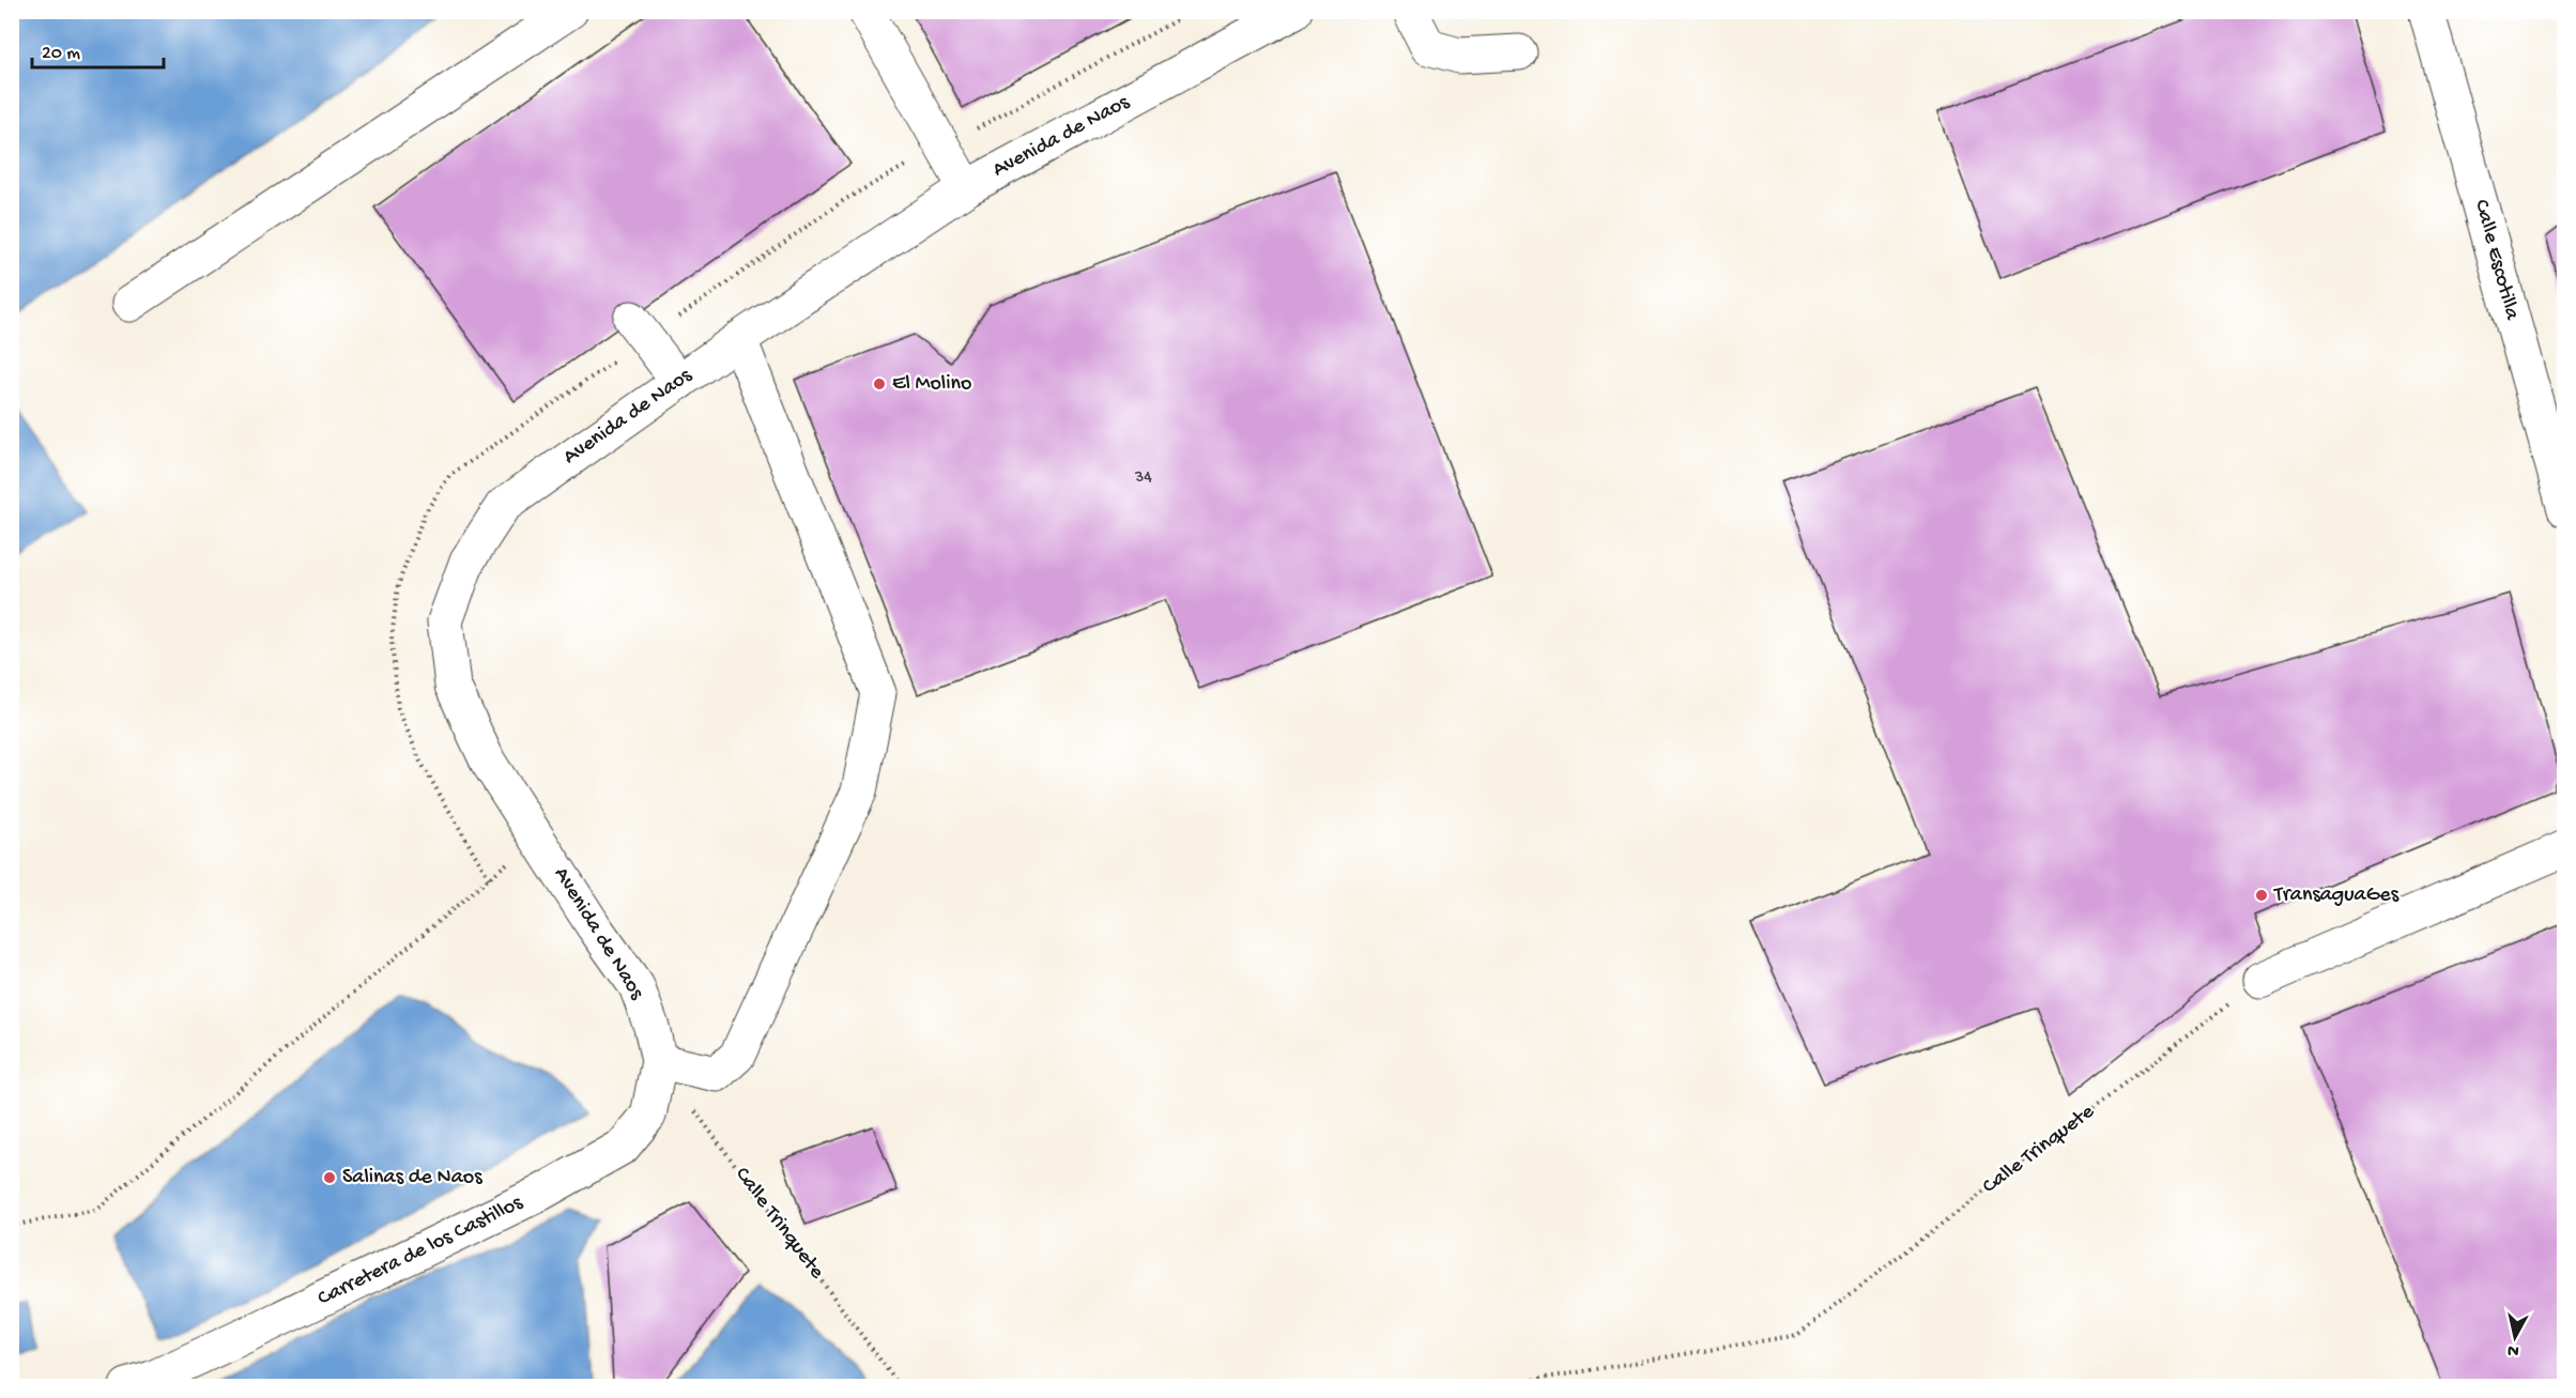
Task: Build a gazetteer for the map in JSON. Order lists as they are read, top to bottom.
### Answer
{
  "streets": {
    "main road": ["Avenida de Naos", "Calle Escotilla", "Carretera de los Castillos"],
    "path": ["Calle Trinquete"]
  },
  "crossings": [
    ["Avenida de Naos", "Calle Trinquete"],
    ["Avenida de Naos", "Carretera de los Castillos"],
    ["Calle Trinquete", "Carretera de los Castillos"]
  ],
  "places": ["El Molino", "TransaguaGes", "Salinas de Naos"],
  "house_numbers": ["34"],
  "scale_bar": "20 m",
  "north": "bottom"
}
